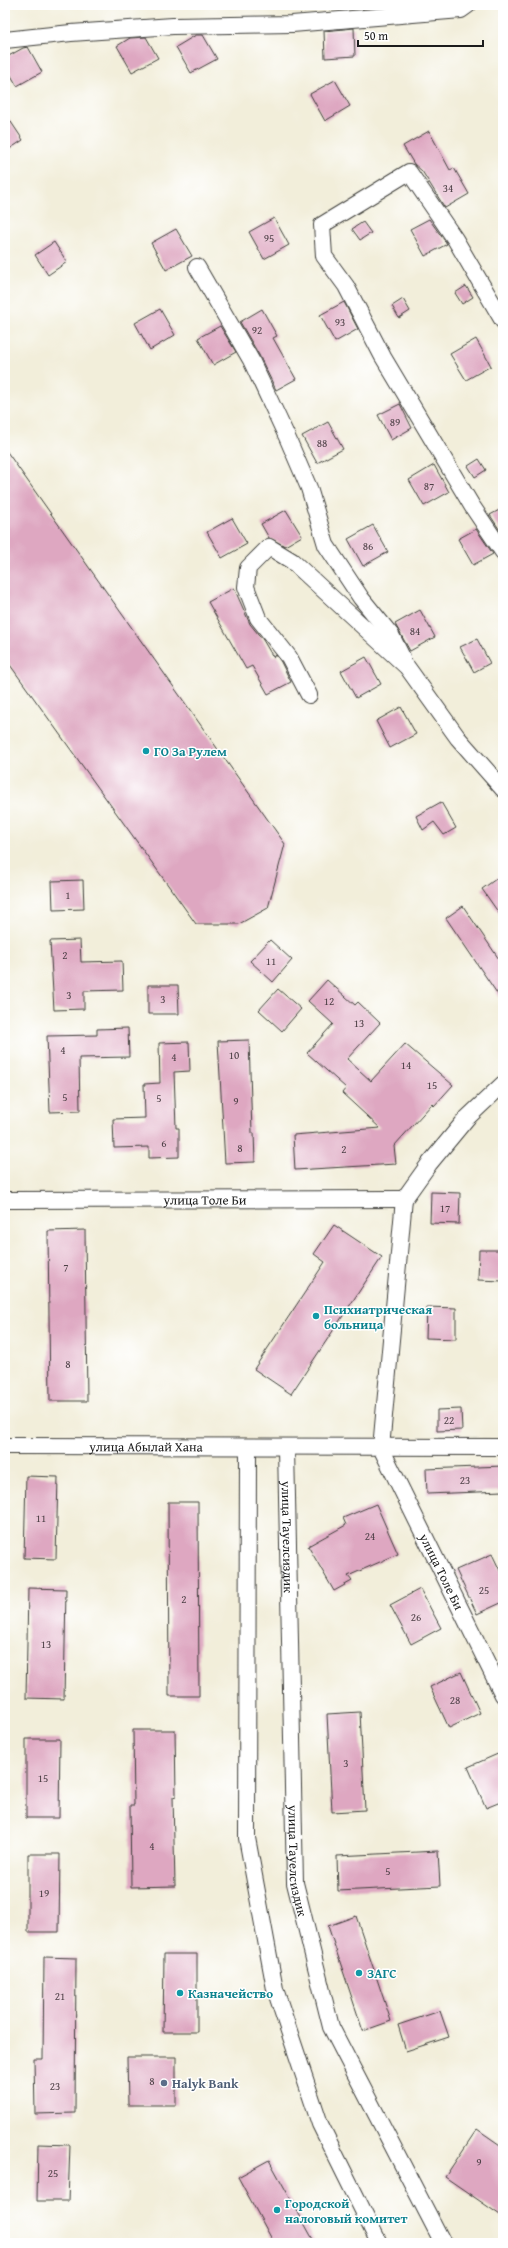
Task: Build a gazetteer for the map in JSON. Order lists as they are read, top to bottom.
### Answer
{
  "streets": {
    "street": ["улица Толе Би", "улица Абылай Хана", "улица Тауелсиздик"]
  },
  "crossings": [
    ["улица Толе Би", "улица Абылай Хана"],
    ["улица Абылай Хана", "улица Тауелсиздик"]
  ],
  "places": [
    "ГО За Рулем",
    "Психиатрическая больница",
    "ЗАГС",
    "Казначейство",
    "Halyk Bank",
    "Городской налоговый комитет"
  ],
  "house_numbers": [
    "34",
    "95",
    "93",
    "92",
    "89",
    "88",
    "87",
    "86",
    "84",
    "1",
    "2",
    "11",
    "3",
    "3",
    "12",
    "13",
    "4",
    "10",
    "4",
    "14",
    "15",
    "5",
    "5",
    "9",
    "6",
    "8",
    "2",
    "17",
    "7",
    "8",
    "22",
    "23",
    "11",
    "24",
    "25",
    "2",
    "26",
    "13",
    "28",
    "3",
    "15",
    "4",
    "5",
    "19",
    "21",
    "8",
    "23",
    "9",
    "25"
  ],
  "scale_bar": "50 m"
}
